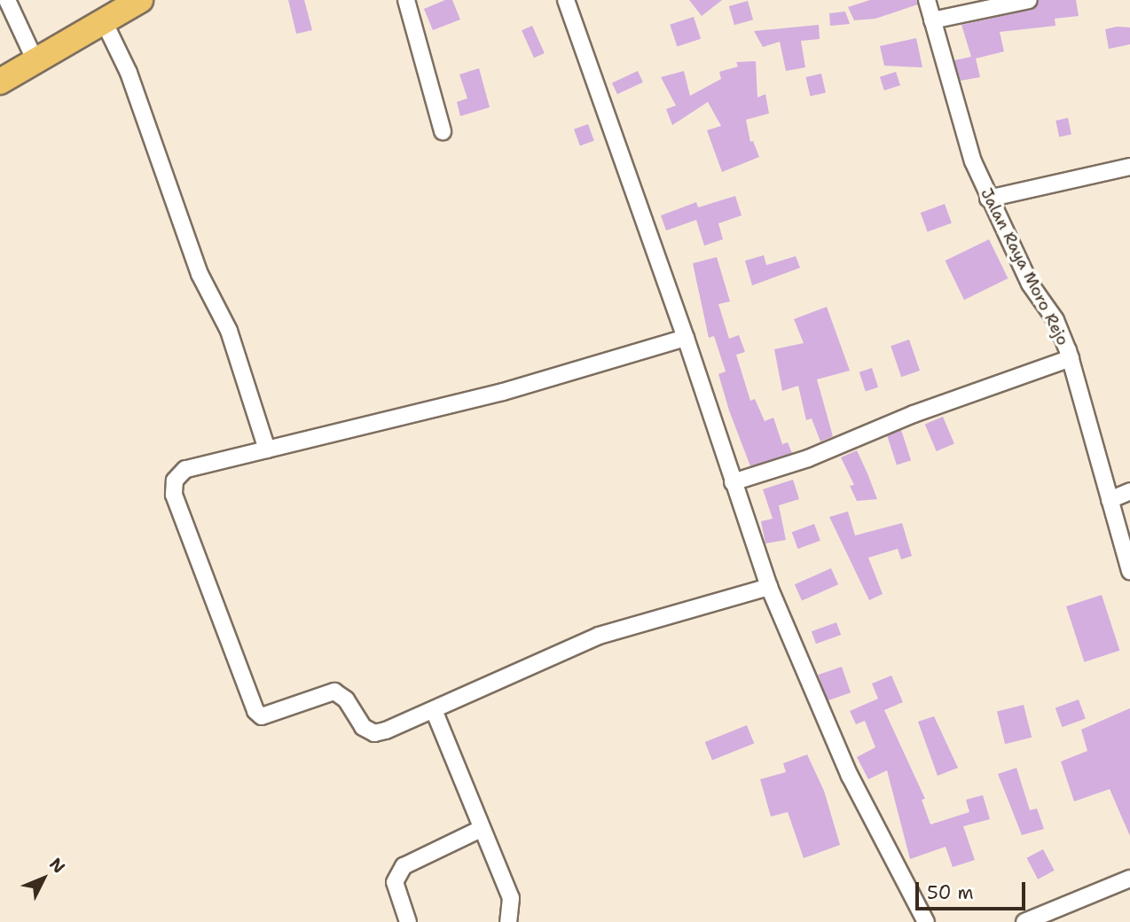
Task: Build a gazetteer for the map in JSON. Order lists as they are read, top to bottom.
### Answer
{
  "streets": {
    "street": ["Jalan Raya Moro Rejo"]
  },
  "scale_bar": "50 m",
  "north": "top right"
}
